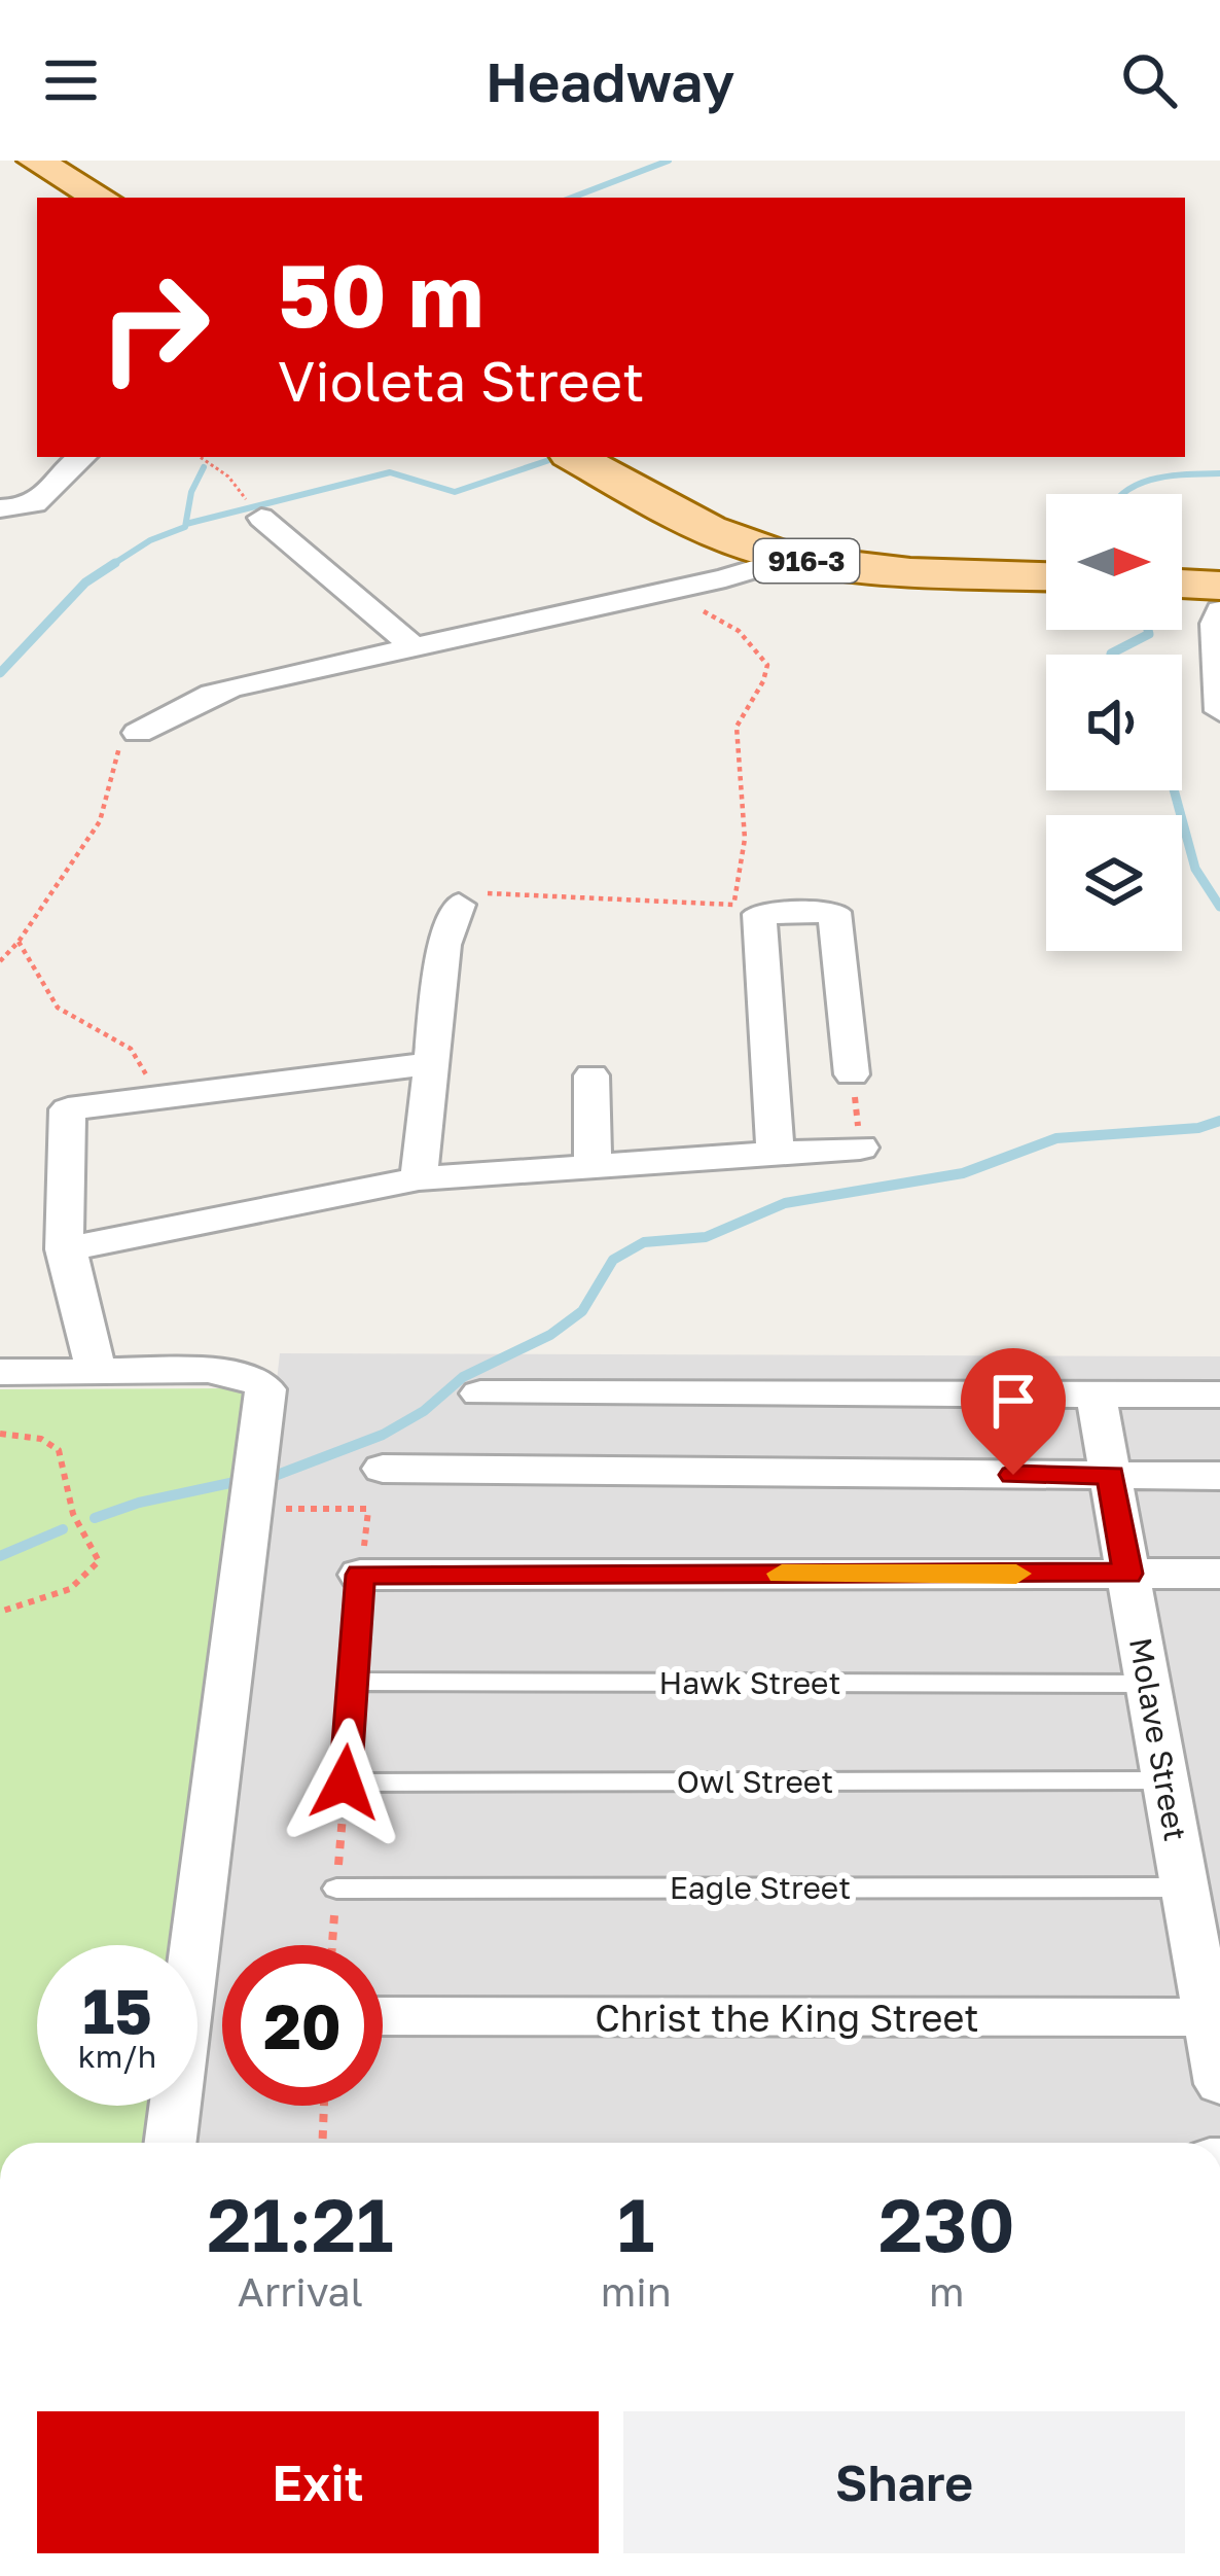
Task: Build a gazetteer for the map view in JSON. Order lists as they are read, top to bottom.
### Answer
{
  "streets": {
    "main road": ["916-3"],
    "street": ["Molave Street", "Christ the King Street"],
    "lane": ["Hawk Street", "Owl Street", "Eagle Street"]
  },
  "crossings": [
    ["Hawk Street", "Molave Street"],
    ["Hawk Street", "Owl Street"],
    ["Molave Street", "Owl Street"],
    ["Molave Street", "Eagle Street"],
    ["Molave Street", "Christ the King Street"]
  ],
  "north": "right",
  "page": {
    "header": "Headway",
    "turn": ["50 m", "Violeta Street"],
    "speed": "15 km/h",
    "limit": "20",
    "eta": [
      "21:21",
      "Arrival",
      "1",
      "min",
      "230",
      "m"
    ],
    "buttons": ["Exit", "Share"]
  }
}
